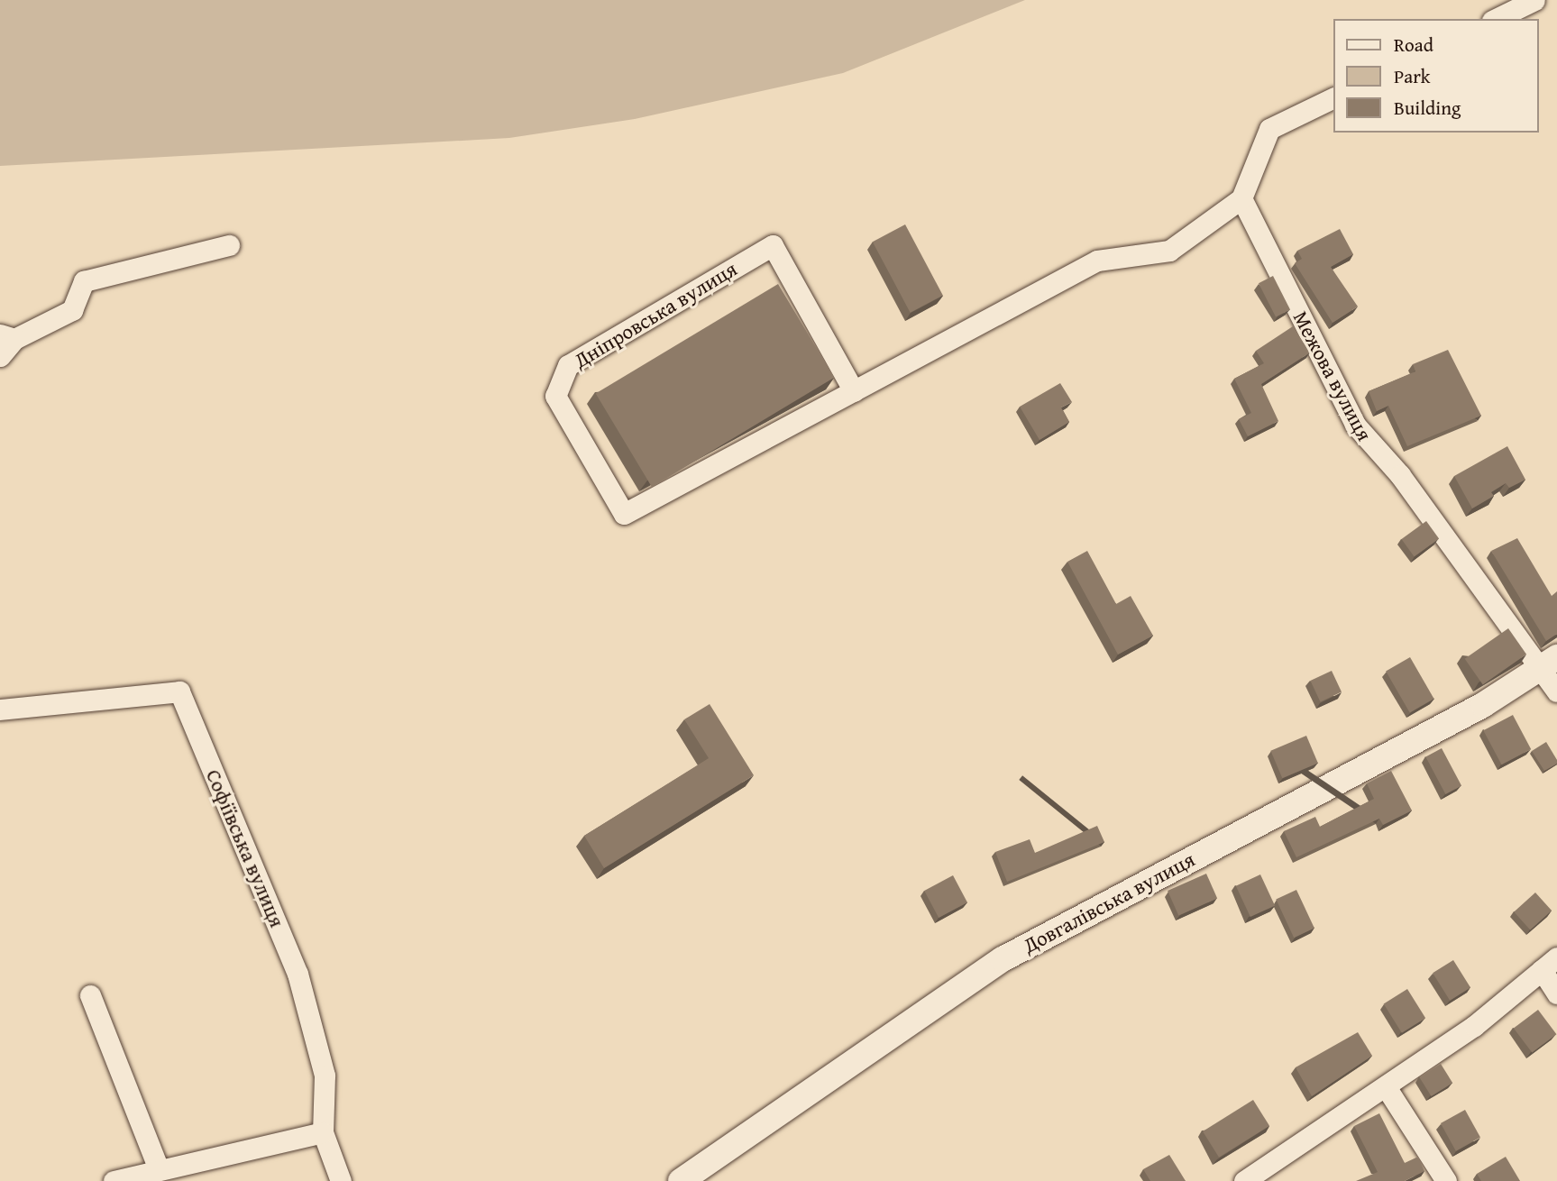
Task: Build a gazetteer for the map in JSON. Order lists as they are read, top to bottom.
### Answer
{
  "streets": {
    "street": [
      "Дніпровська вулиця",
      "Межова вулиця",
      "Софіївська вулиця",
      "Довгалівська вулиця"
    ]
  },
  "crossings": [
    ["Дніпровська вулиця", "Межова вулиця"],
    ["Межова вулиця", "Довгалівська вулиця"]
  ],
  "legend": ["Road", "Park", "Building"]
}
